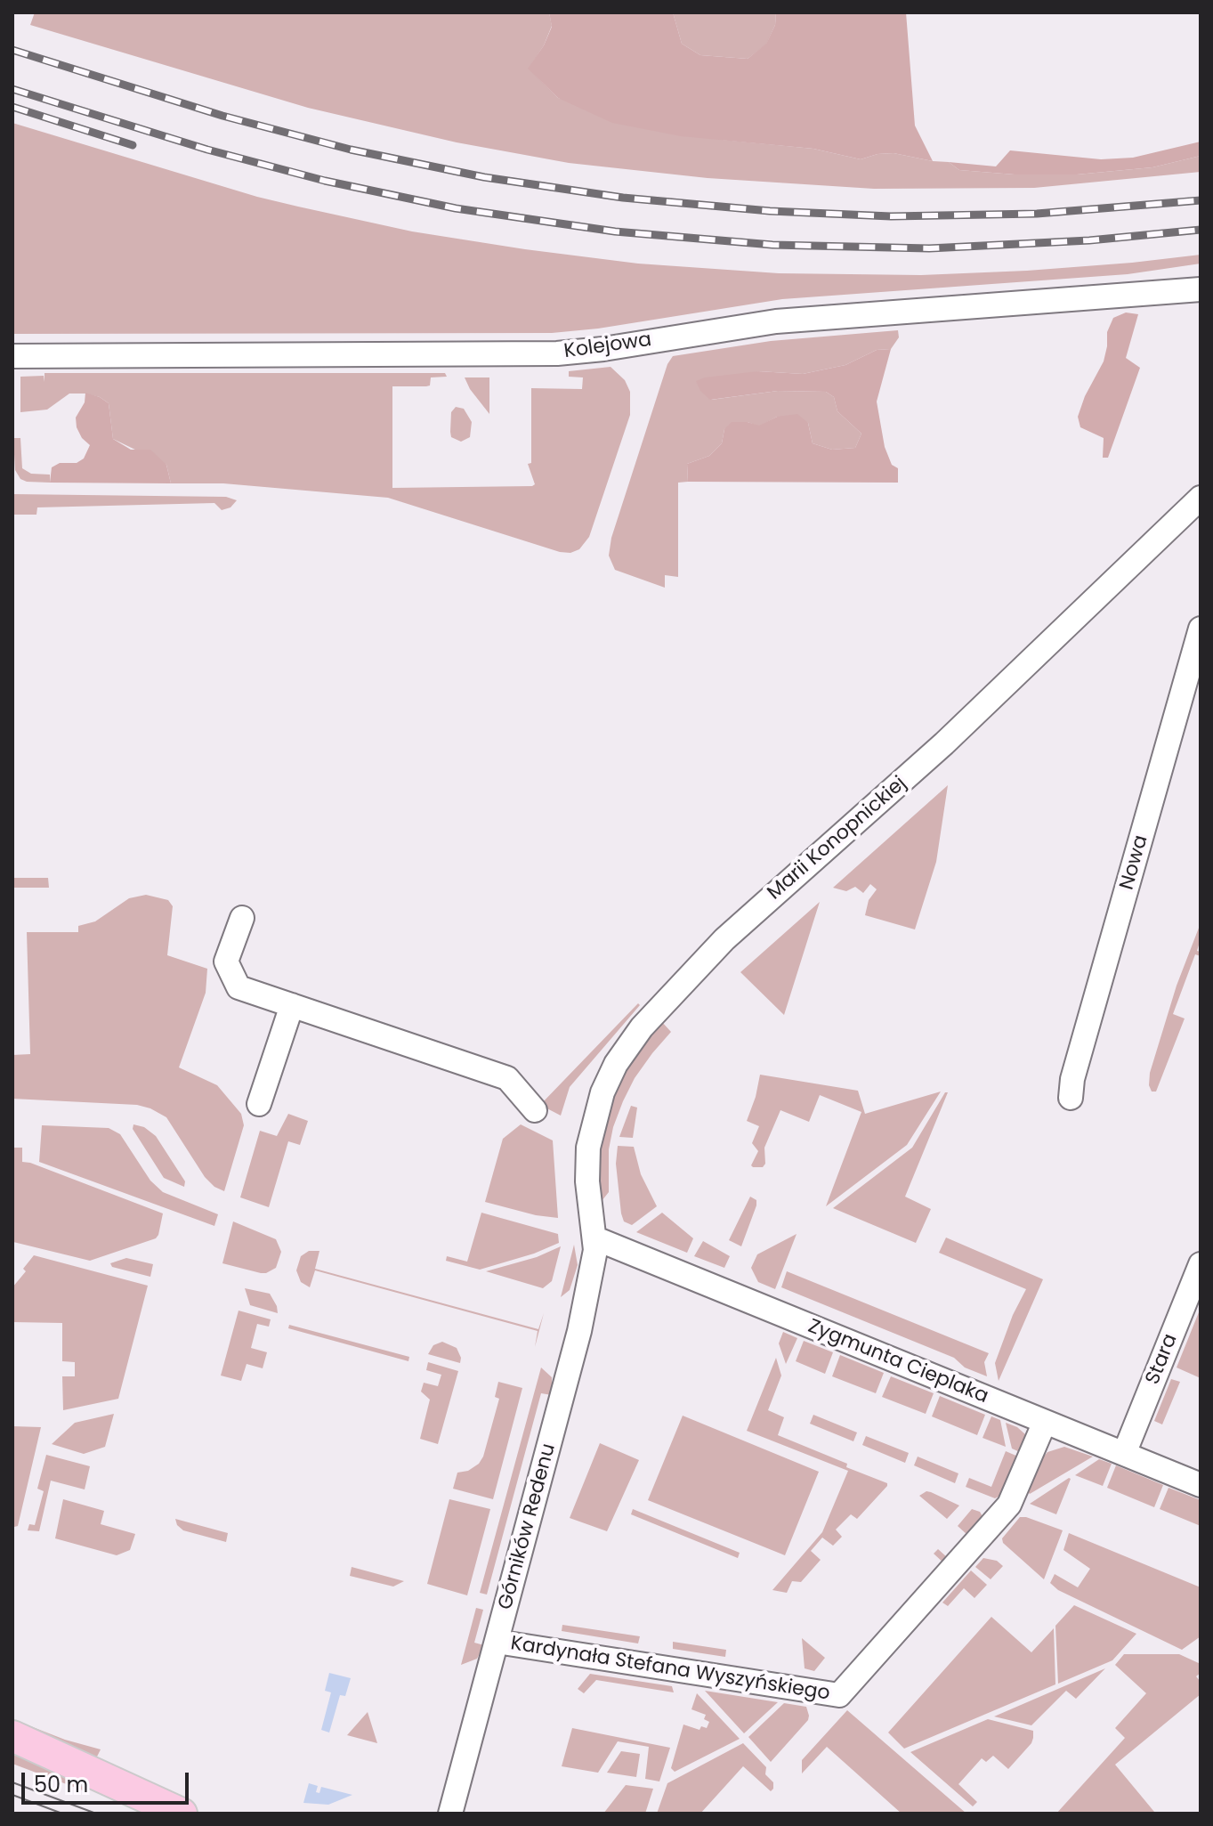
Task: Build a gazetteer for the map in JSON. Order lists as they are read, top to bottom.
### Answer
{
  "streets": {
    "street": [
      "Kolejowa",
      "Marii Konopnickiej",
      "Nowa",
      "Stara",
      "Zygmunta Cieplaka",
      "Górników Redenu",
      "Kardynała Stefana Wyszyńskiego"
    ]
  },
  "crossings": [
    ["Marii Konopnickiej", "Zygmunta Cieplaka"],
    ["Marii Konopnickiej", "Górników Redenu"],
    ["Stara", "Zygmunta Cieplaka"],
    ["Zygmunta Cieplaka", "Górników Redenu"],
    ["Zygmunta Cieplaka", "Kardynała Stefana Wyszyńskiego"],
    ["Górników Redenu", "Kardynała Stefana Wyszyńskiego"]
  ],
  "scale_bar": "50 m"
}
